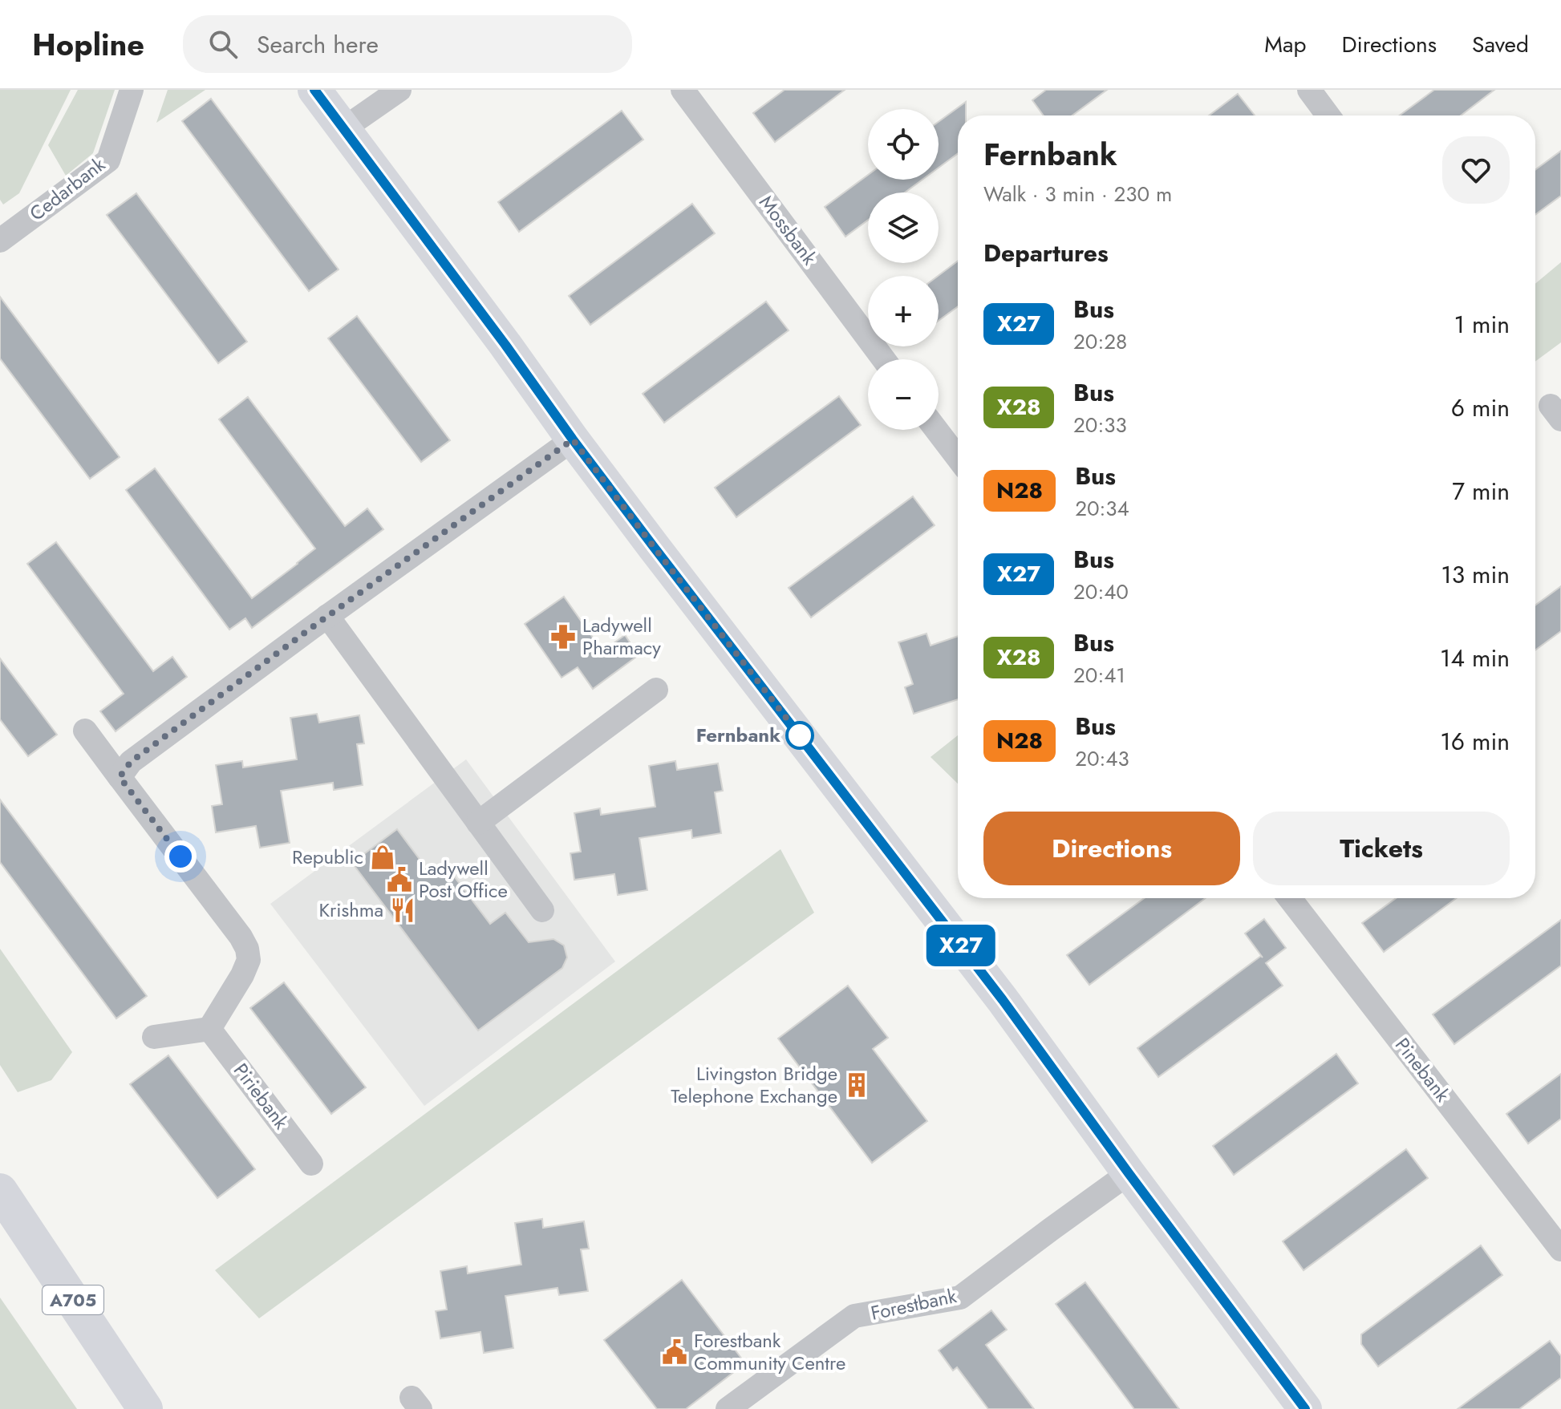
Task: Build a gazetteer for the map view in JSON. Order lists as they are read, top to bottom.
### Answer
{
  "streets": {
    "main road": ["A705"],
    "street": [
      "Cedarbank",
      "Mossbank",
      "Pinebank",
      "Piriebank",
      "Forestbank"
    ]
  },
  "places": {
    "pharmacy": ["Ladywell Pharmacy"],
    "other": ["Fernbank"],
    "shop": ["Republic"],
    "public building": ["Ladywell Post Office", "Forestbank Community Centre"],
    "restaurant": ["Krishma"],
    "building": ["Livingston Bridge Telephone Exchange"]
  },
  "lines": ["bus line X27"],
  "page": {
    "header": "Hopline",
    "search": "Search here",
    "nav": ["Map", "Directions", "Saved"],
    "on_map": "X27",
    "map_buttons": ["+", "−"],
    "heading": [
      ["Fernbank", "Walk · 3 min · 230 m"],
      "Departures"
    ],
    "list": [
      {
        "mark": "X27",
        "name": "Bus",
        "note": "20:28",
        "value": "1 min"
      },
      {
        "mark": "X28",
        "name": "Bus",
        "note": "20:33",
        "value": "6 min"
      },
      {
        "mark": "N28",
        "name": "Bus",
        "note": "20:34",
        "value": "7 min"
      },
      {
        "mark": "X27",
        "name": "Bus",
        "note": "20:40",
        "value": "13 min"
      },
      {
        "mark": "X28",
        "name": "Bus",
        "note": "20:41",
        "value": "14 min"
      },
      {
        "mark": "N28",
        "name": "Bus",
        "note": "20:43",
        "value": "16 min"
      }
    ],
    "buttons": ["Directions", "Tickets"]
  }
}
